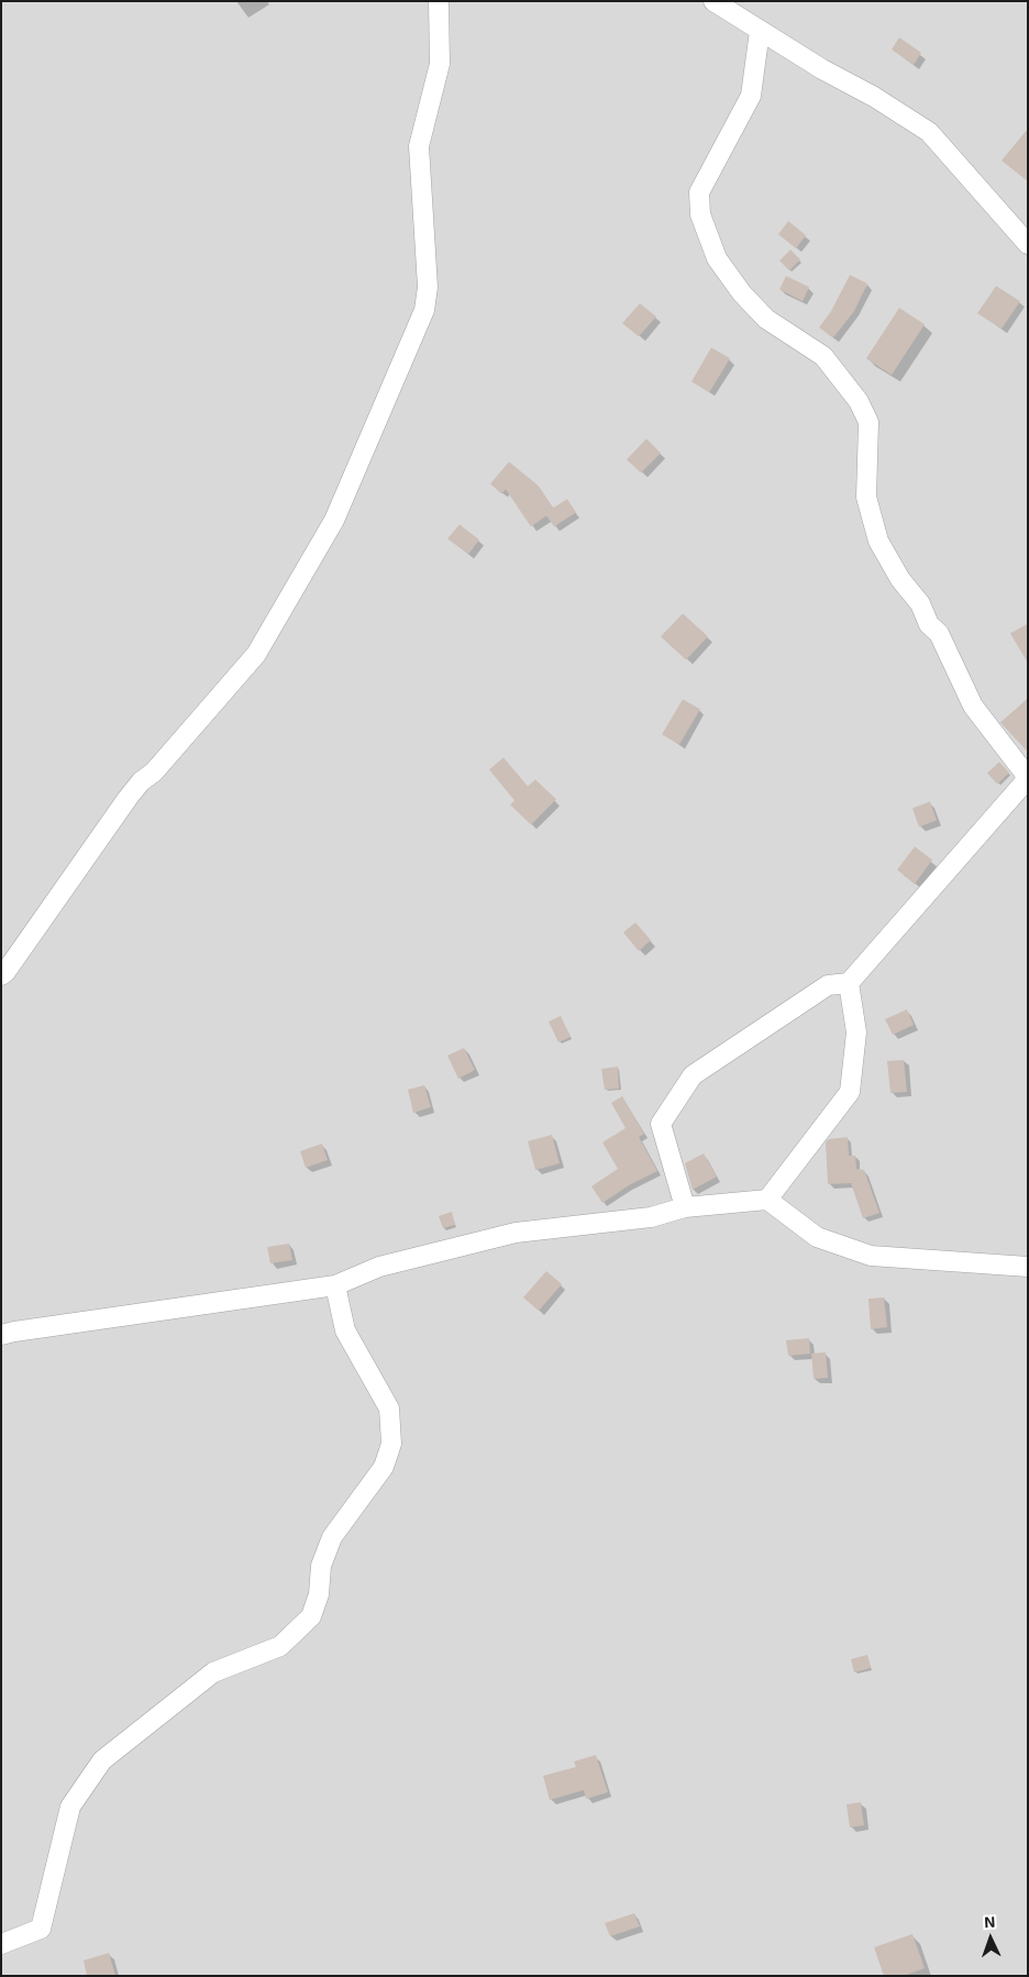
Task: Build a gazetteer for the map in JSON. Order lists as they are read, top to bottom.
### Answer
{
  "north": "top"
}
